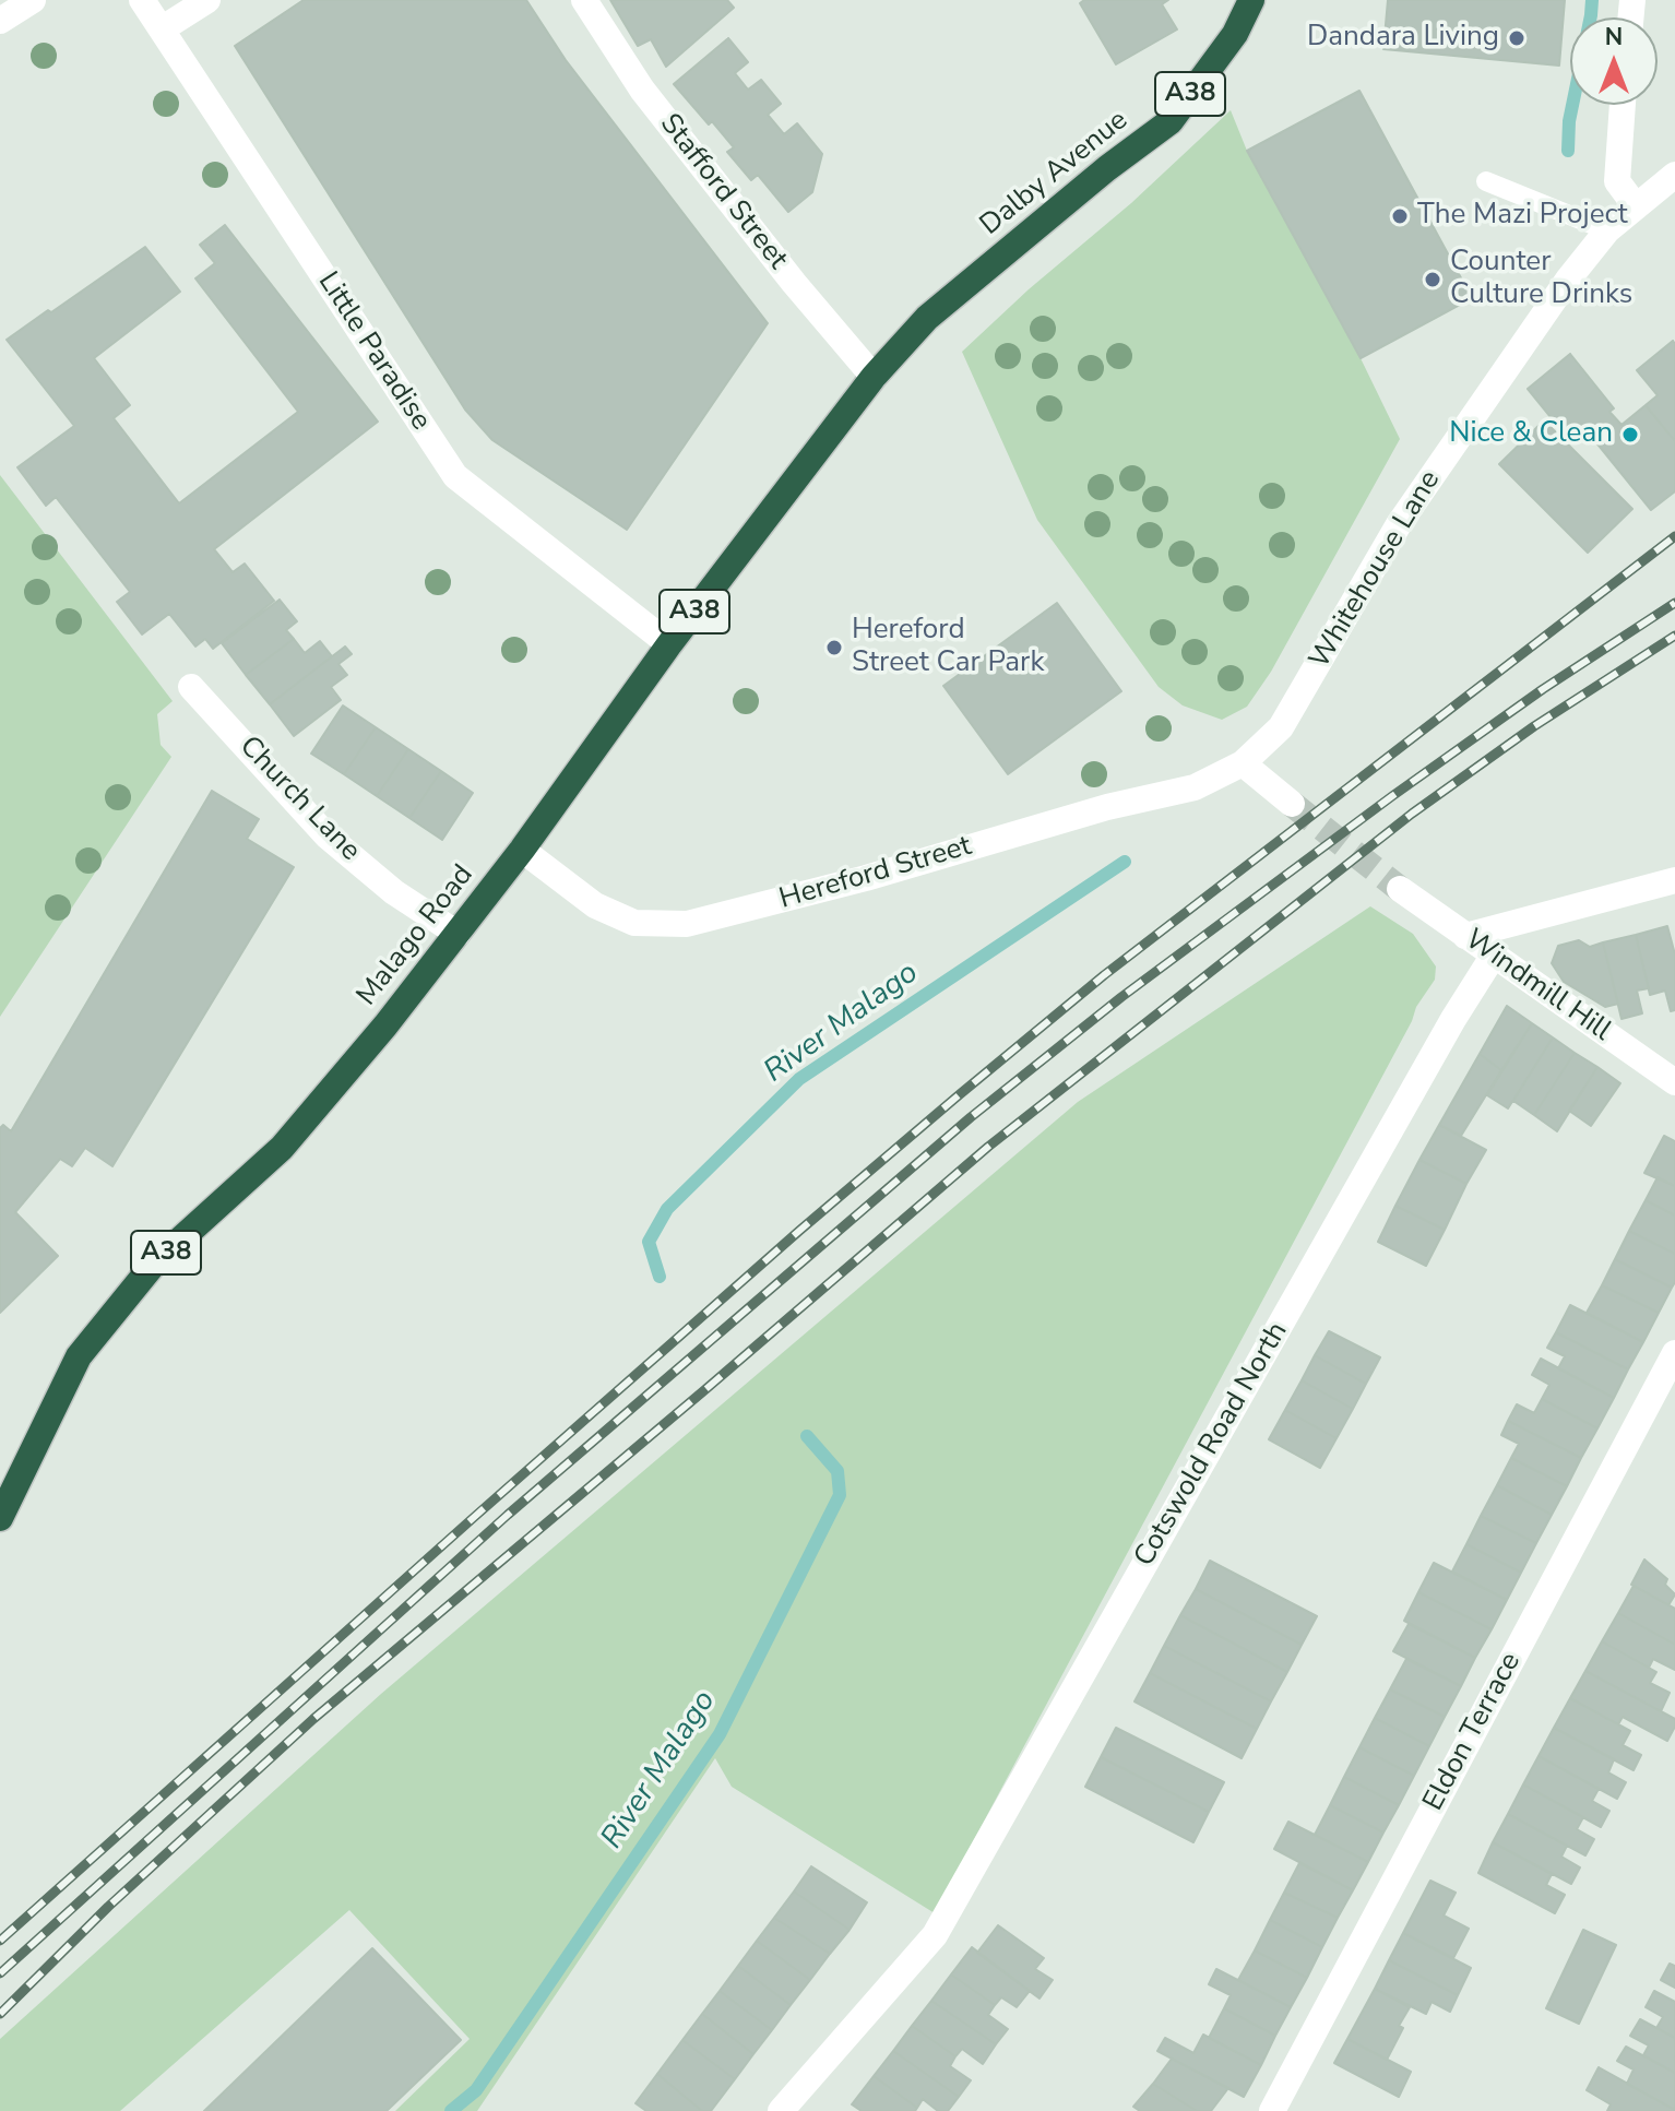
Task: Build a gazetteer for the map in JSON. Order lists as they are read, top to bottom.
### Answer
{
  "streets": {
    "highway": ["A38", "Dalby Avenue", "Malago Road"],
    "street": [
      "Stafford Street",
      "Little Paradise",
      "Whitehouse Lane",
      "Church Lane",
      "Hereford Street",
      "Windmill Hill",
      "Cotswold Road North",
      "Eldon Terrace"
    ]
  },
  "crossings": [
    ["Dalby Avenue", "Stafford Street"],
    ["Dalby Avenue", "Malago Road"],
    ["Stafford Street", "Malago Road"],
    ["Little Paradise", "Malago Road"],
    ["Whitehouse Lane", "Hereford Street"],
    ["Church Lane", "Malago Road"],
    ["Hereford Street", "Malago Road"],
    ["Windmill Hill", "Cotswold Road North"]
  ],
  "water": ["River Malago"],
  "places": [
    "Dandara Living",
    "The Mazi Project",
    "Counter Culture Drinks",
    "Nice & Clean",
    "Hereford Street Car Park"
  ],
  "north": "top"
}
